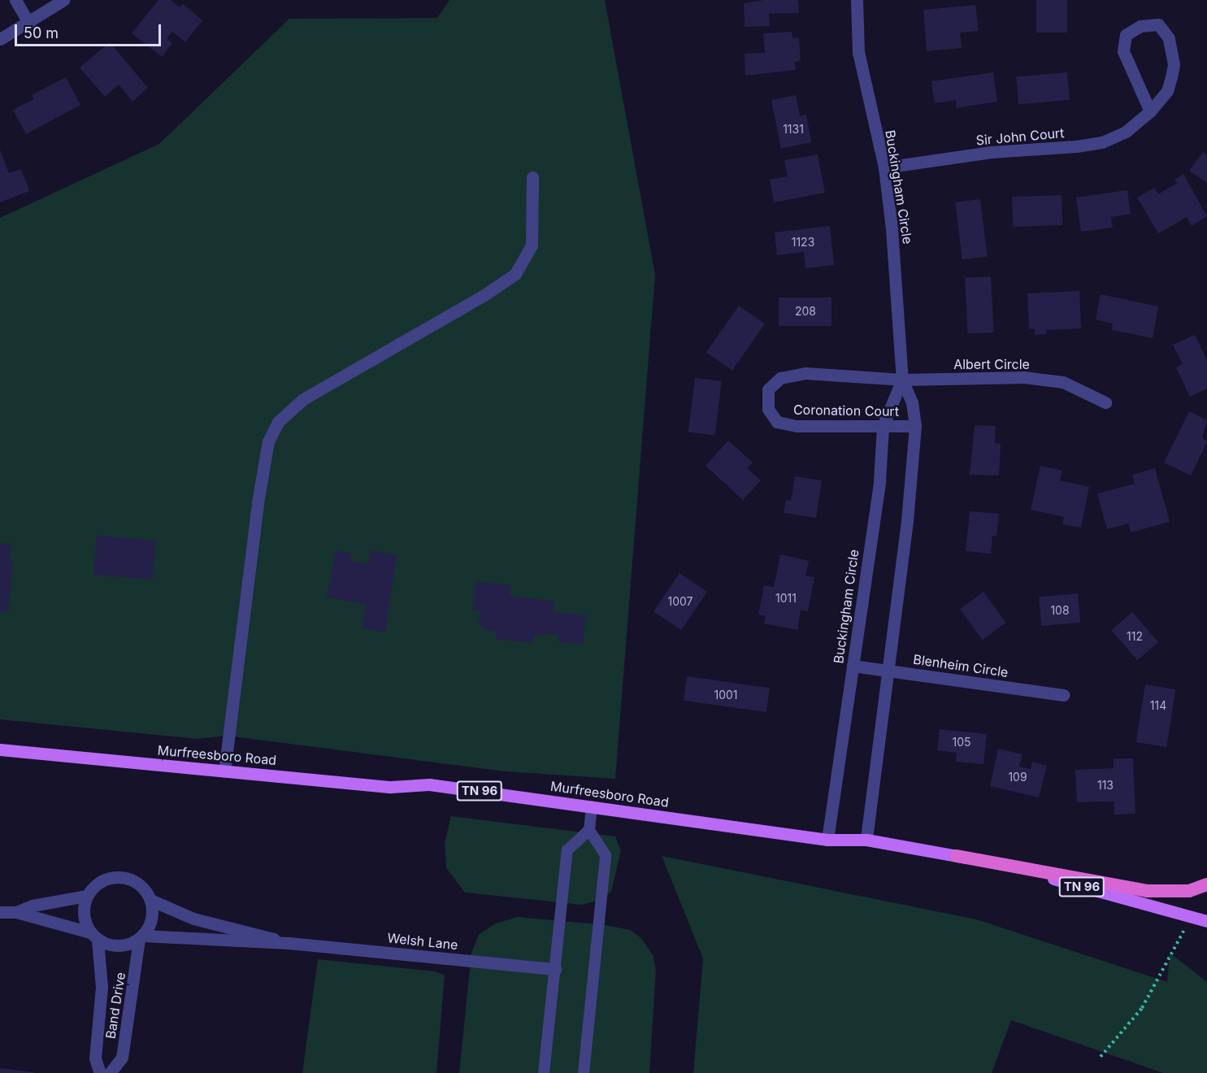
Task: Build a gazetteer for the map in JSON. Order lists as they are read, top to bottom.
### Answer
{
  "streets": {
    "main road": ["Murfreesboro Road", "TN 96"],
    "street": [
      "Sir John Court",
      "Buckingham Circle",
      "Albert Circle",
      "Coronation Court",
      "Blenheim Circle",
      "Welsh Lane",
      "Band Drive"
    ]
  },
  "crossings": [
    ["Sir John Court", "Buckingham Circle"],
    ["Buckingham Circle", "Albert Circle"],
    ["Buckingham Circle", "Coronation Court"],
    ["Buckingham Circle", "Blenheim Circle"],
    ["Buckingham Circle", "Murfreesboro Road"],
    ["Albert Circle", "Coronation Court"],
    ["Welsh Lane", "Band Drive"]
  ],
  "house_numbers": [
    "1131",
    "1123",
    "208",
    "1011",
    "1007",
    "108",
    "112",
    "1001",
    "114",
    "105",
    "109",
    "113"
  ],
  "scale_bar": "50 m"
}
